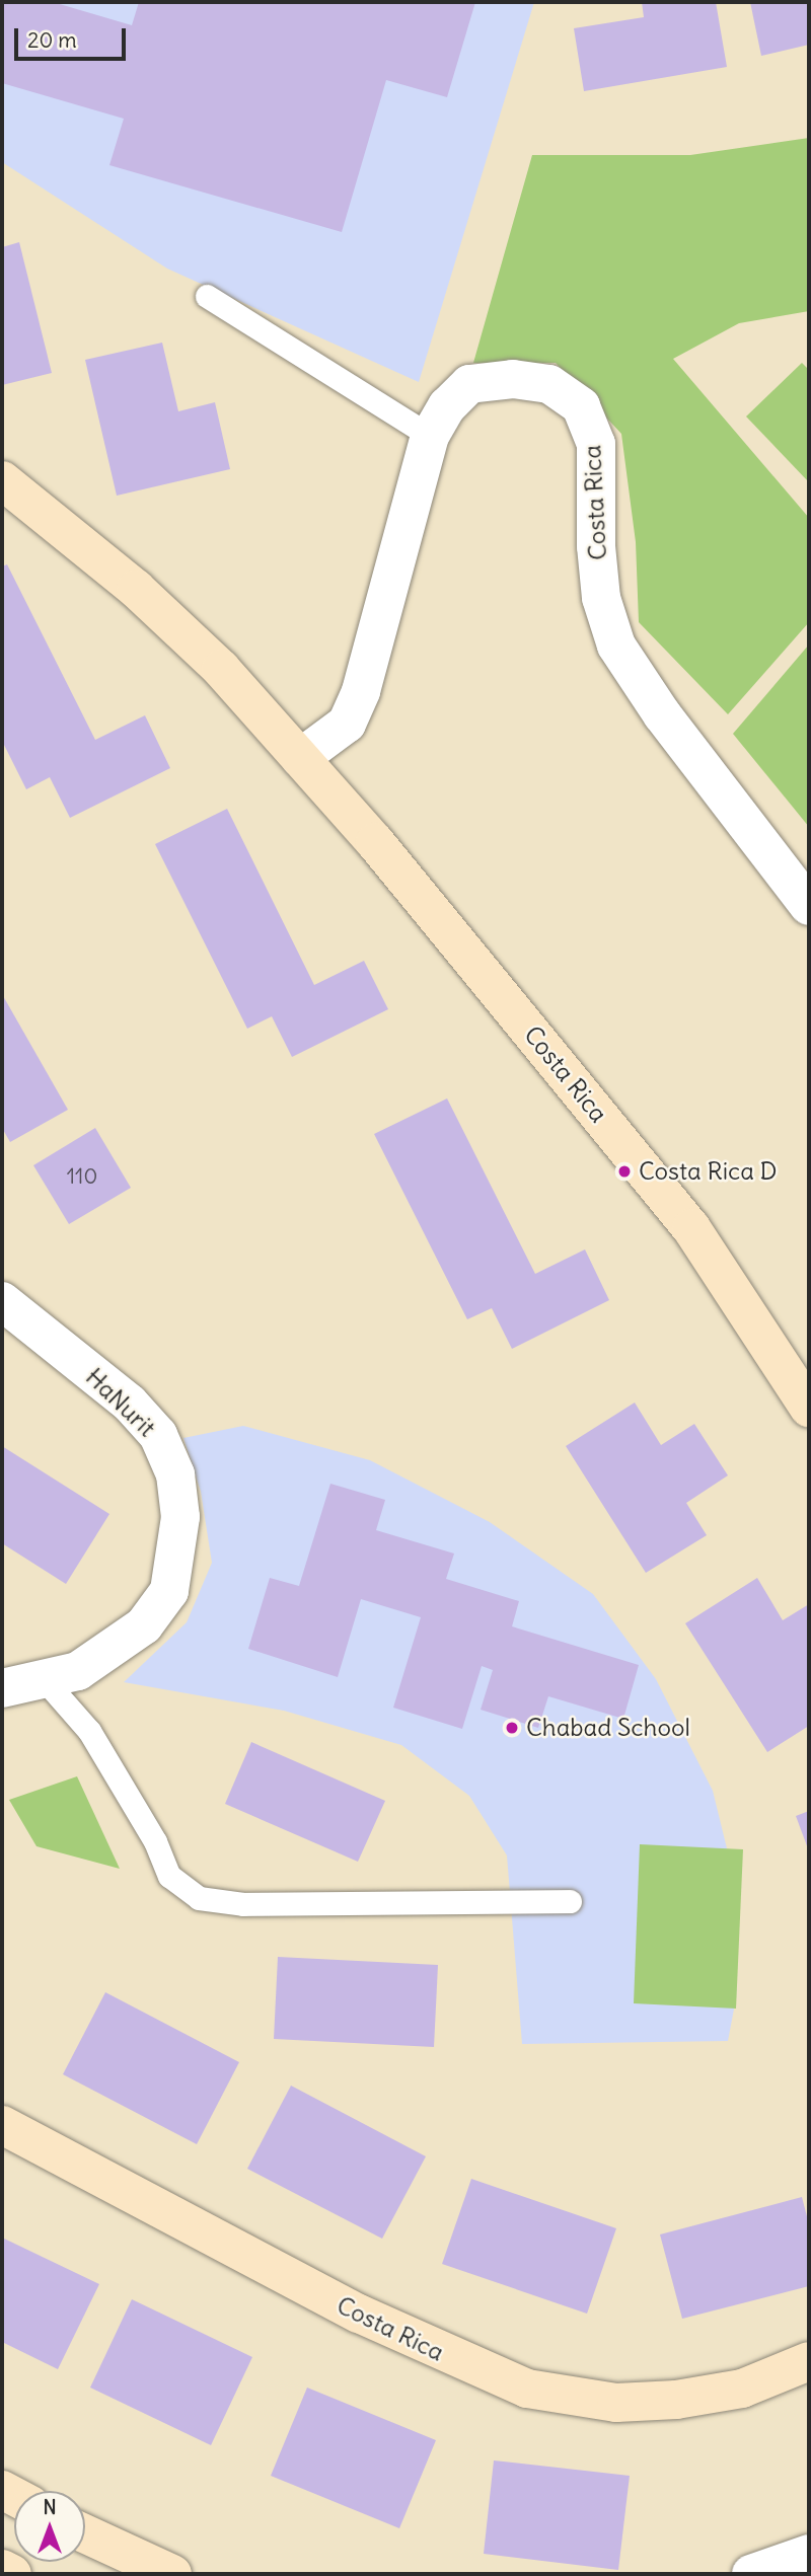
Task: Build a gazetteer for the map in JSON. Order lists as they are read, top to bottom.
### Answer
{
  "streets": {
    "street": ["Costa Rica", "HaNurit"]
  },
  "places": ["Costa Rica D", "Chabad School"],
  "house_numbers": ["110"],
  "scale_bar": "20 m",
  "north": "top"
}
